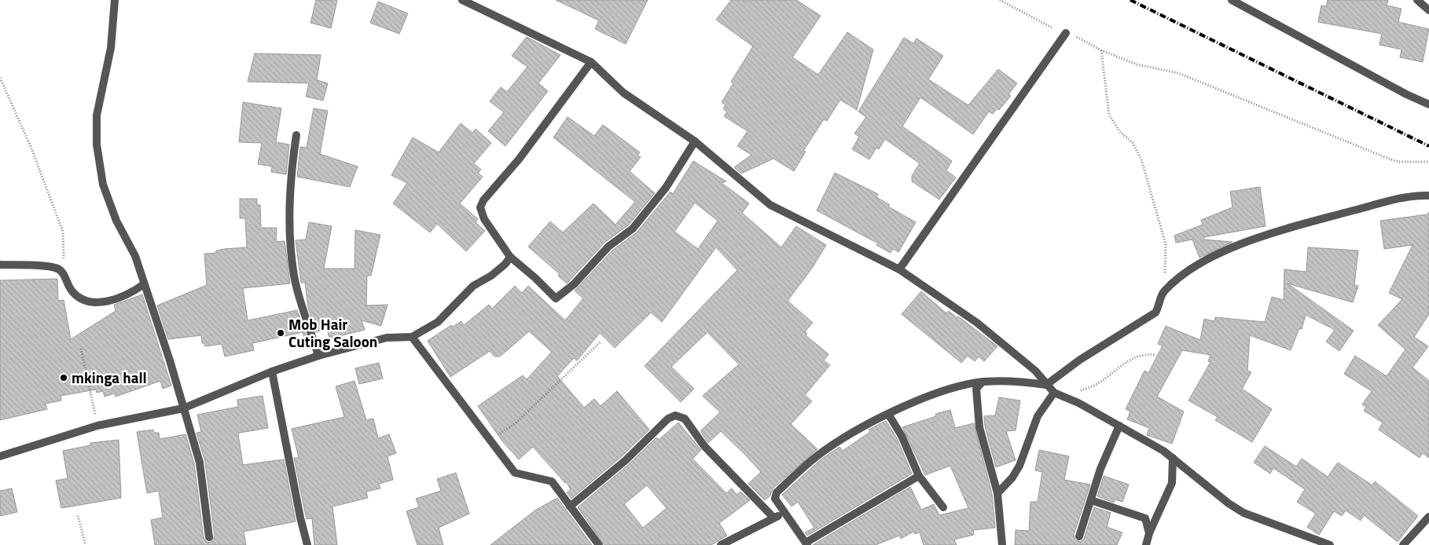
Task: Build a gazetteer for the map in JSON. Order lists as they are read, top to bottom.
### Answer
{
  "places": ["Mob Hair Cuting Saloon", "mkinga hall"]
}
